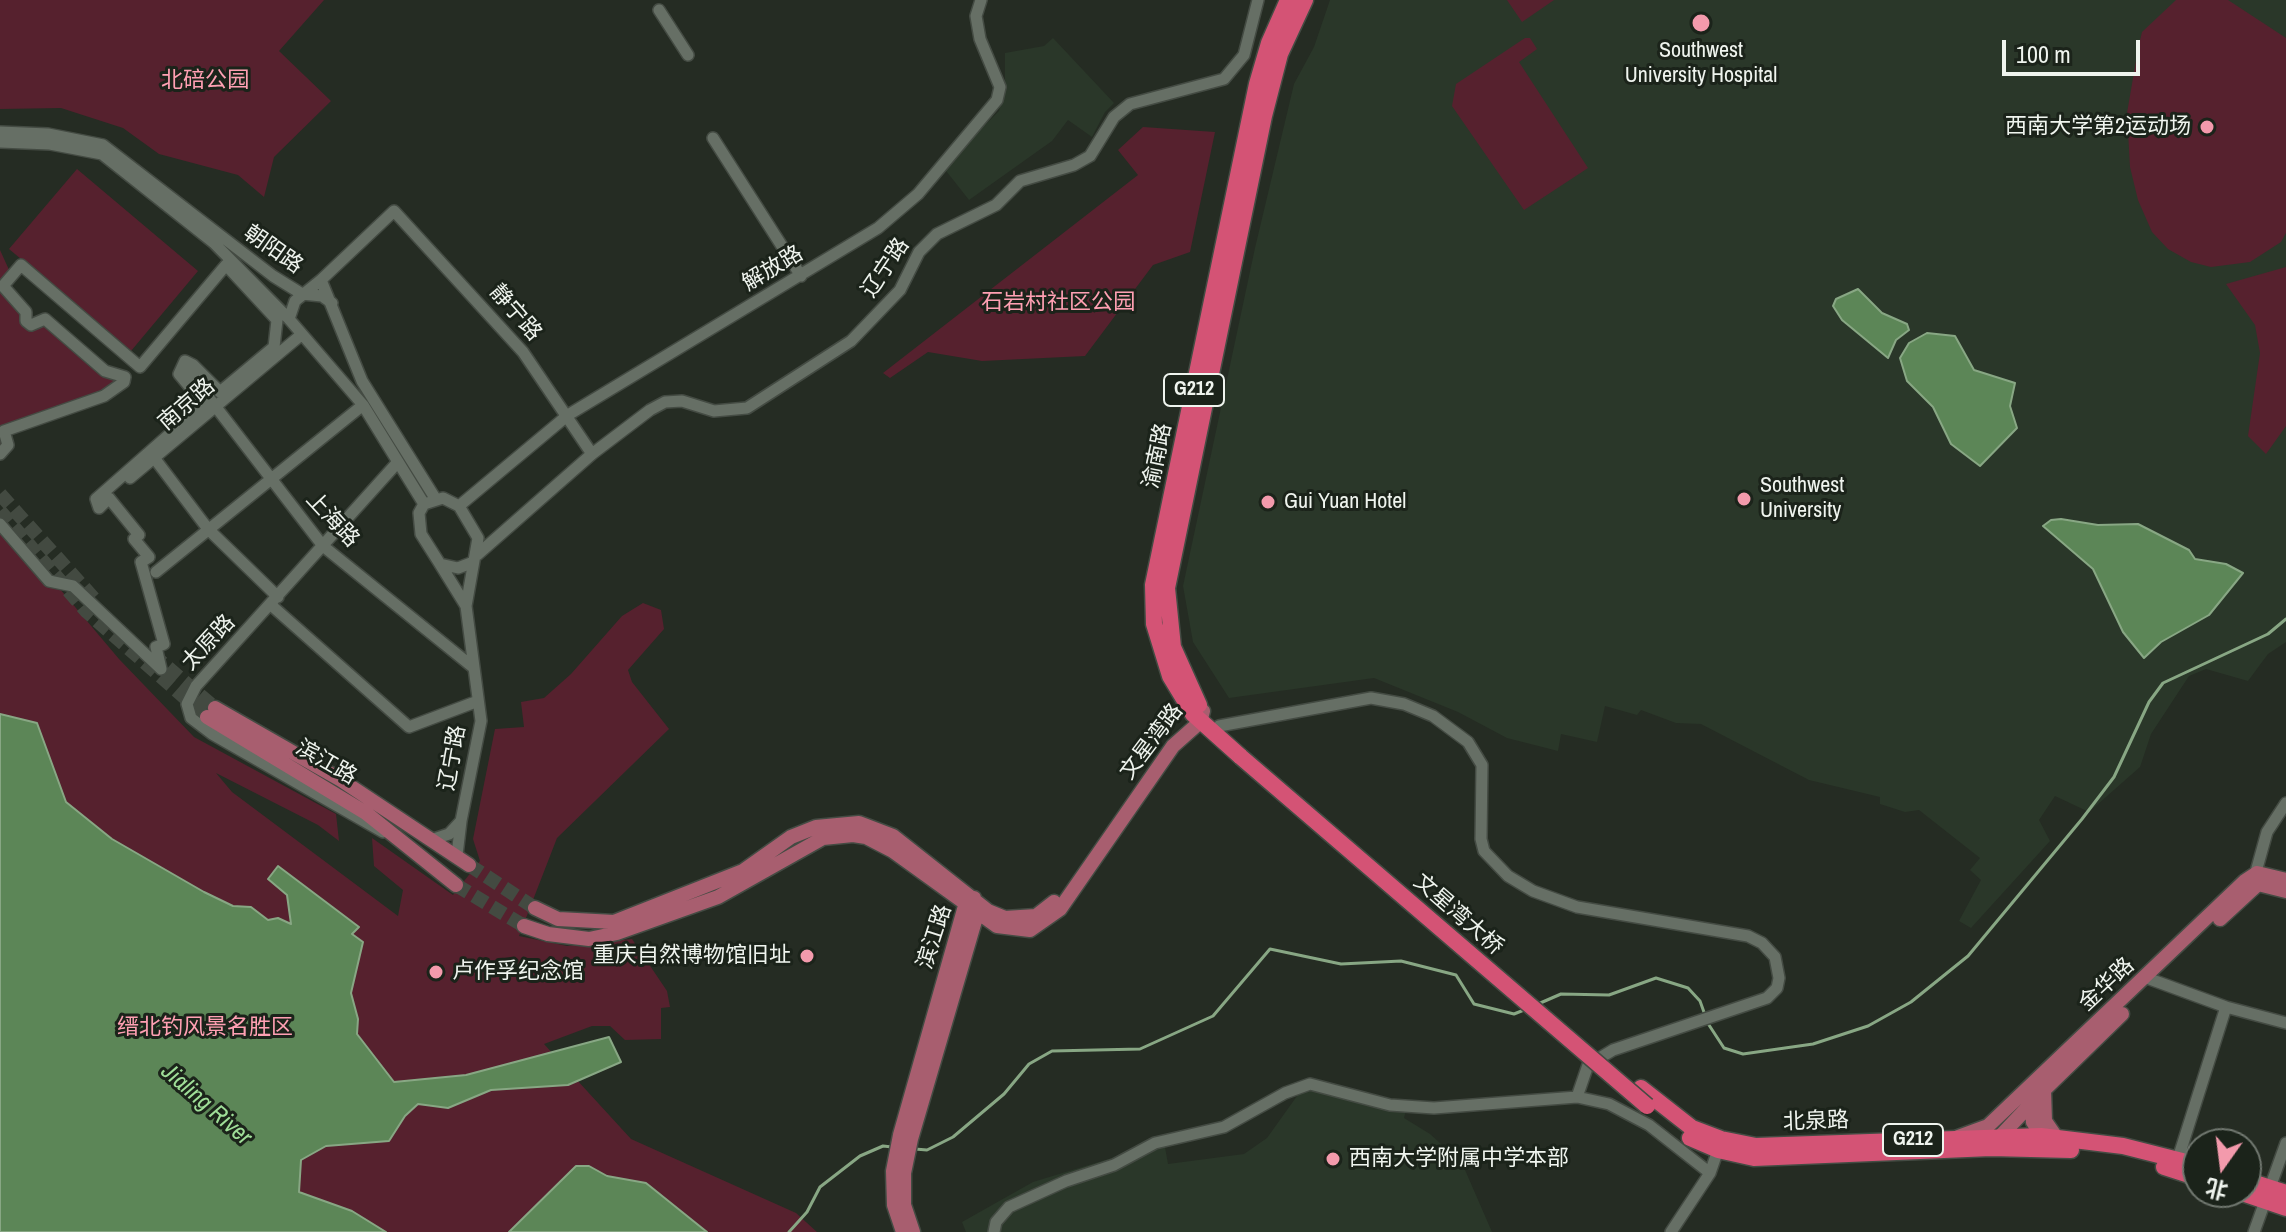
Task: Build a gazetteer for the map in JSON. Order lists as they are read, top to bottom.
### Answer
{
  "streets": {
    "highway": [
      "G212",
      "渝南路",
      "文星湾大桥",
      "北泉路"
    ],
    "main road": ["文星湾路", "滨江路", "金华路"],
    "street": [
      "朝阳路",
      "辽宁路",
      "解放路",
      "静宁路",
      "南京路",
      "上海路",
      "太原路"
    ]
  },
  "crossings": [
    ["辽宁路", "解放路"],
    ["辽宁路", "静宁路"],
    ["辽宁路", "上海路"],
    ["辽宁路", "滨江路"],
    ["解放路", "静宁路"],
    ["南京路", "上海路"],
    ["渝南路", "文星湾路"],
    ["渝南路", "文星湾大桥"],
    ["上海路", "太原路"],
    ["太原路", "滨江路"],
    ["文星湾路", "滨江路"],
    ["文星湾大桥", "北泉路"],
    ["金华路", "北泉路"]
  ],
  "water": ["Jialing River"],
  "parks": ["北碚公园", "石岩村社区公园", "缙北钓风景名胜区"],
  "places": [
    "Southwest University Hospital",
    "西南大学第2运动场",
    "Southwest University",
    "Gui Yuan Hotel",
    "重庆自然博物馆旧址",
    "卢作孚纪念馆",
    "西南大学附属中学本部"
  ],
  "scale_bar": "100 m",
  "north": "bottom"
}
